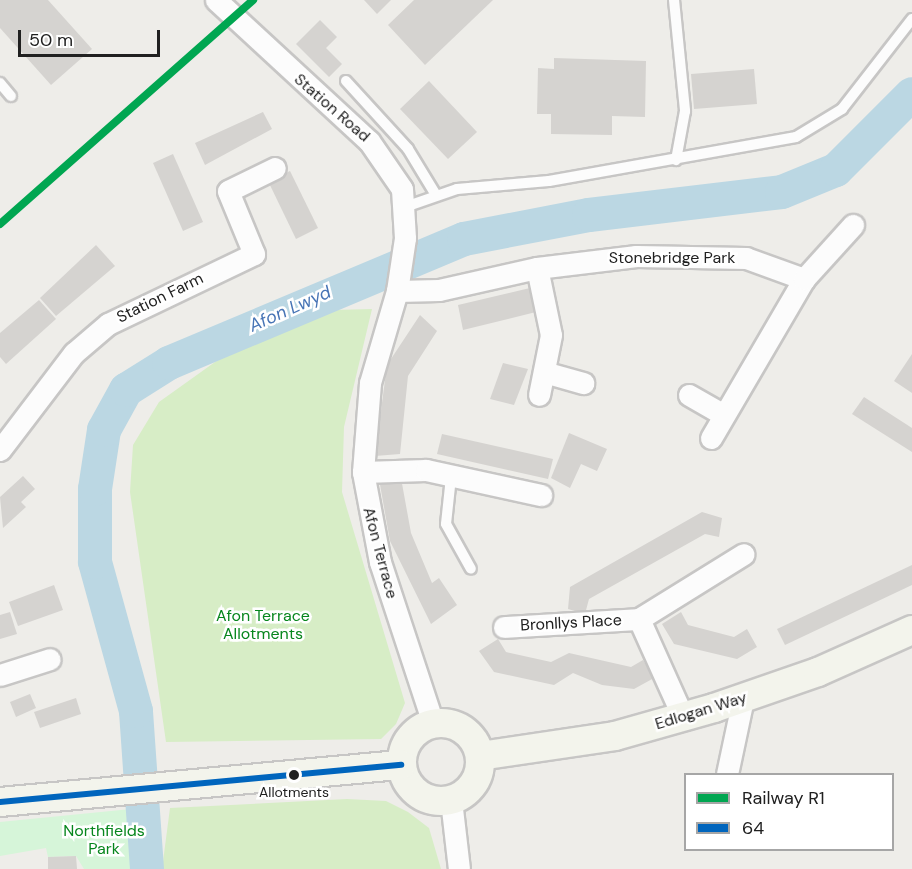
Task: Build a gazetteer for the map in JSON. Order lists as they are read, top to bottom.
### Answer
{
  "streets": {
    "street": [
      "Station Road",
      "Stonebridge Park",
      "Station Farm",
      "Afon Terrace",
      "Bronllys Place",
      "Edlogan Way"
    ]
  },
  "crossings": [
    ["Station Road", "Afon Terrace"],
    ["Stonebridge Park", "Afon Terrace"],
    ["Afon Terrace", "Edlogan Way"],
    ["Bronllys Place", "Edlogan Way"]
  ],
  "water": ["Afon Lwyd"],
  "parks": ["Afon Terrace Allotments", "Northfields Park"],
  "places": ["Allotments"],
  "lines": ["rail line R1", "transit line 64"],
  "legend": ["Railway R1", "64"],
  "scale_bar": "50 m"
}
